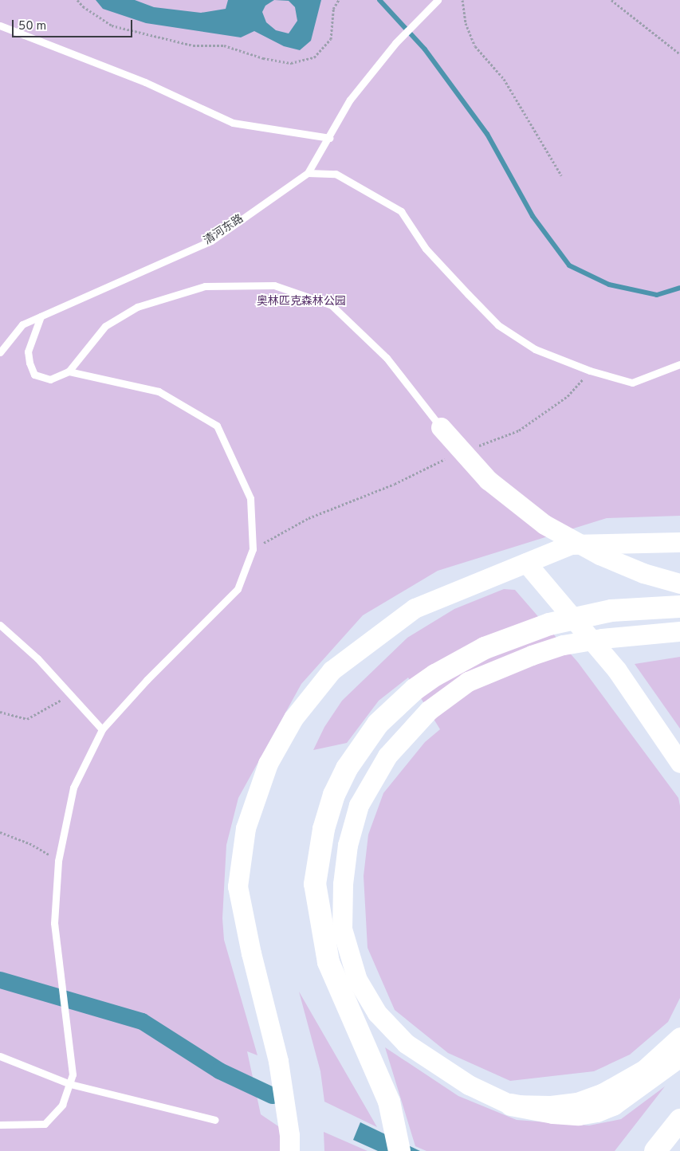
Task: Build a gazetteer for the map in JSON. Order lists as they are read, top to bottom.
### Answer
{
  "streets": {
    "lane": ["清河东路"]
  },
  "parks": ["奥林匹克森林公园"],
  "scale_bar": "50 m"
}
